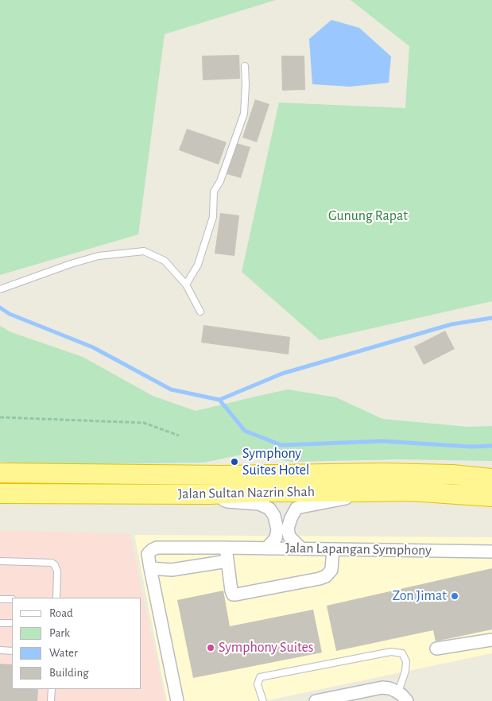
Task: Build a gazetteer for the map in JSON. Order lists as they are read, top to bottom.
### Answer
{
  "streets": {
    "highway": ["Jalan Sultan Nazrin Shah"],
    "street": ["Jalan Lapangan Symphony"]
  },
  "parks": ["Gunung Rapat"],
  "places": ["Symphony Suites Hotel", "Zon Jimat", "Symphony Suites"],
  "legend": [
    "Road",
    "Park",
    "Water",
    "Building"
  ]
}
